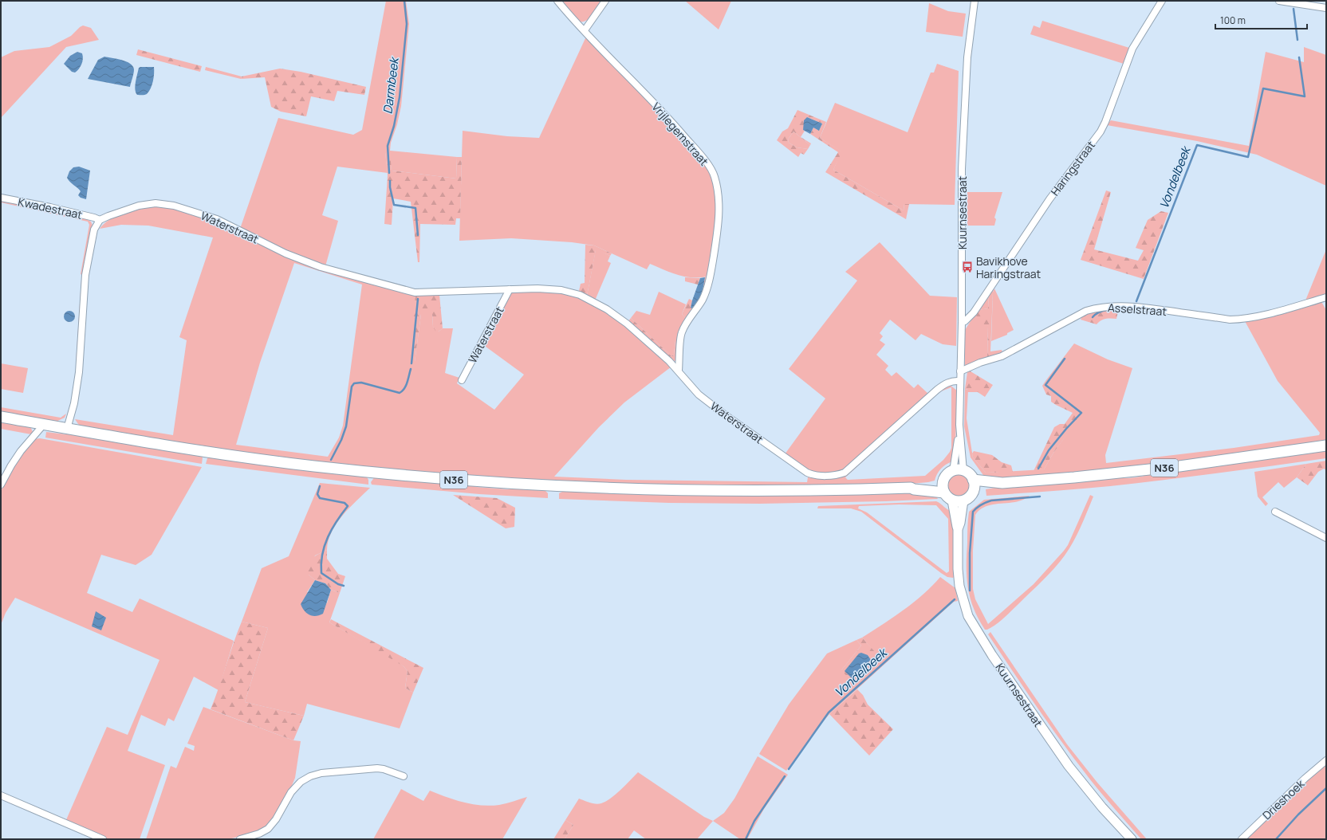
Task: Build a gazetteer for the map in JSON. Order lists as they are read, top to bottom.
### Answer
{
  "streets": {
    "main road": ["N36"],
    "street": [
      "Vrijlegemstraat",
      "Haringstraat",
      "Kwadestraat",
      "Kuurnsestraat",
      "Waterstraat",
      "Asselstraat",
      "Drieshoek"
    ]
  },
  "crossings": [
    ["Vrijlegemstraat", "Waterstraat"],
    ["Haringstraat", "Kuurnsestraat"],
    ["Kwadestraat", "Waterstraat"],
    ["Kuurnsestraat", "Waterstraat"],
    ["Kuurnsestraat", "Asselstraat"],
    ["Kuurnsestraat", "N36"]
  ],
  "water": ["Darmbeek", "Vondelbeek"],
  "places": {
    "bus stop": ["Bavikhove Haringstraat"]
  },
  "scale_bar": "100 m"
}
